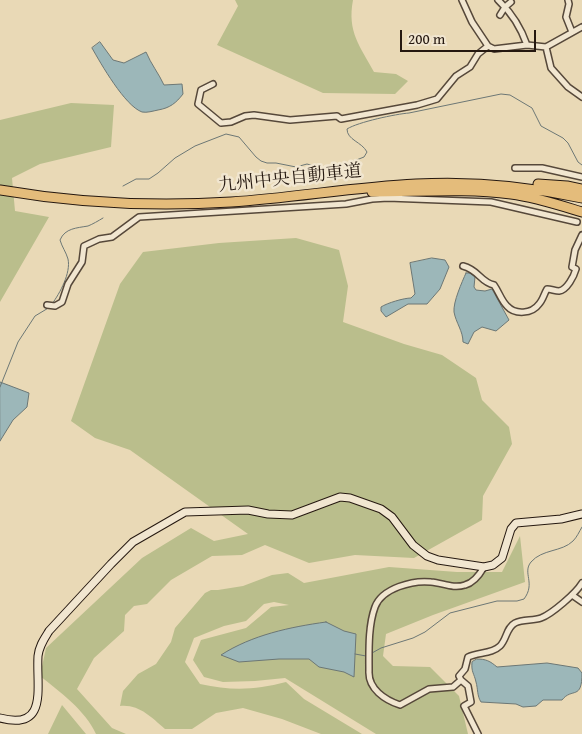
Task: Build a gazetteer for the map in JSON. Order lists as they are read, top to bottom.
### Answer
{
  "streets": {
    "highway": ["九州中央自動車道"]
  },
  "scale_bar": "200 m"
}
